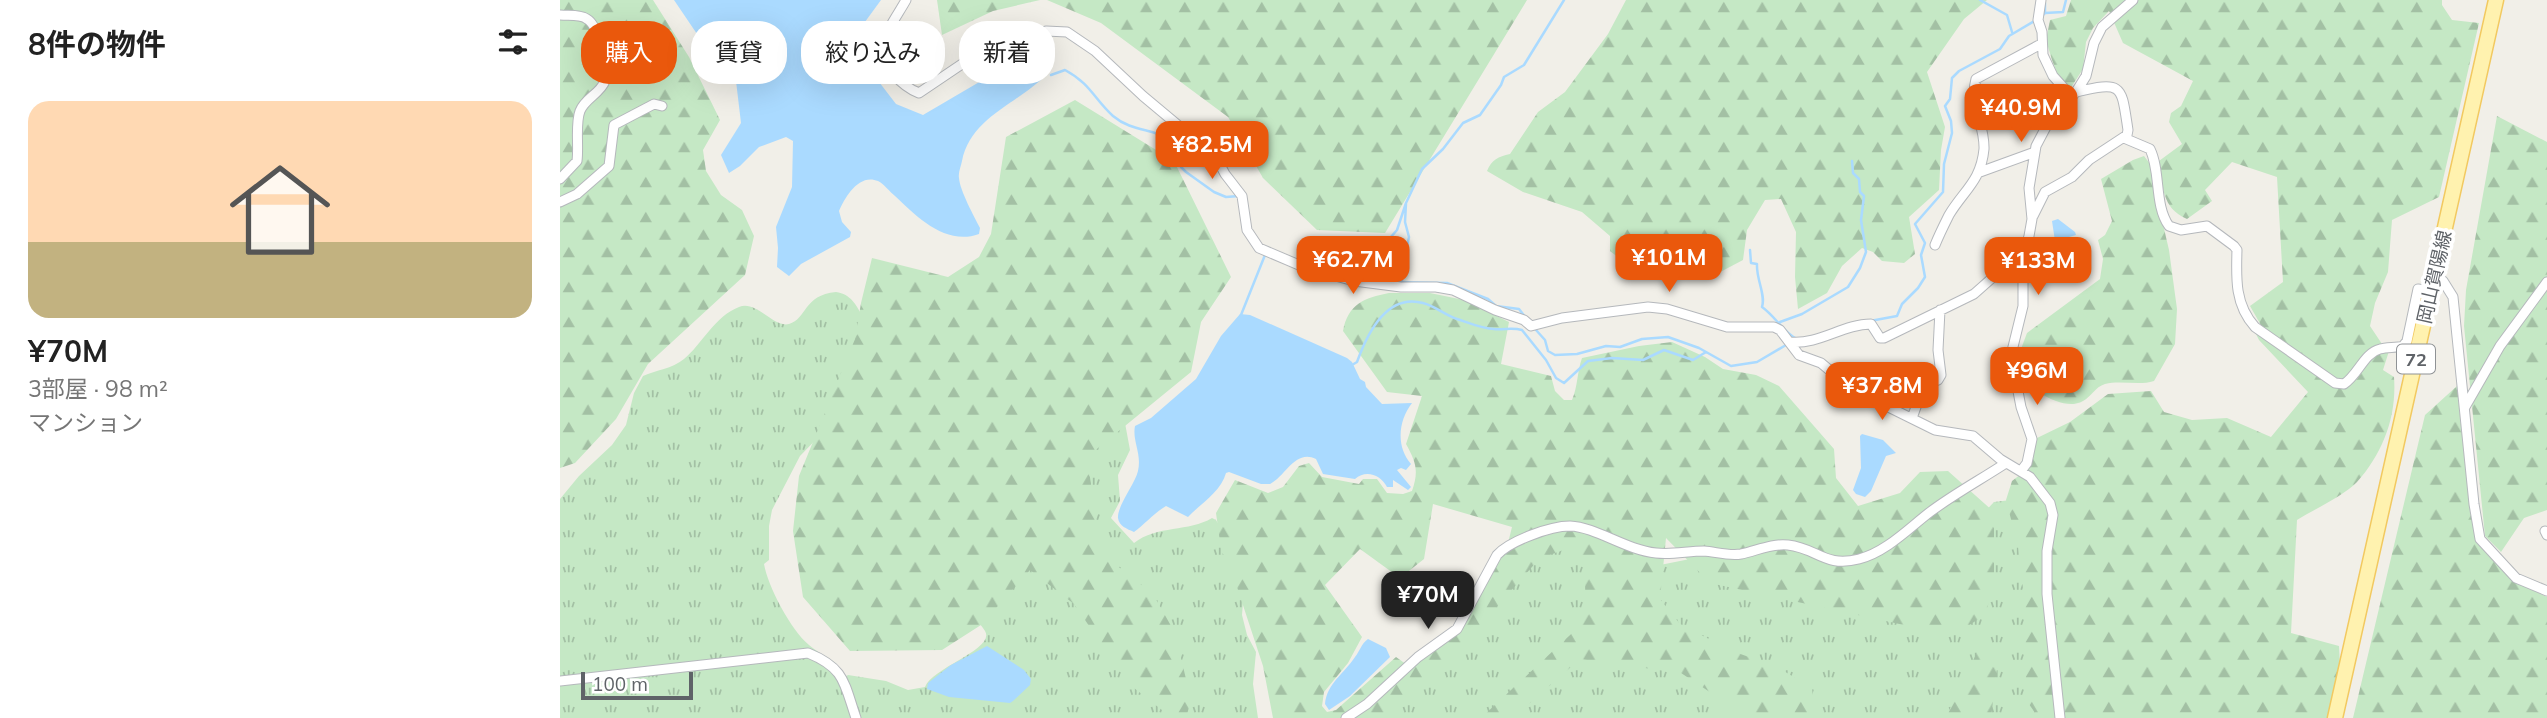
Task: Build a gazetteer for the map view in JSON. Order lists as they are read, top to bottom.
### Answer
{
  "streets": {
    "main road": ["岡山賀陽線", "72"]
  },
  "scale_bar": "100 m",
  "page": {
    "heading": "8件の物件",
    "chip": [
      "購入",
      "賃貸",
      "絞り込み",
      "新着"
    ],
    "list": [
      {
        "name": "¥70M",
        "note": "3部屋 · 98 m² · マンション"
      }
    ],
    "price": [
      "¥40.9M",
      "¥82.5M",
      "¥101M",
      "¥62.7M",
      "¥133M",
      "¥96M",
      "¥37.8M",
      "¥70M"
    ],
    "scale": "100 m"
  }
}
